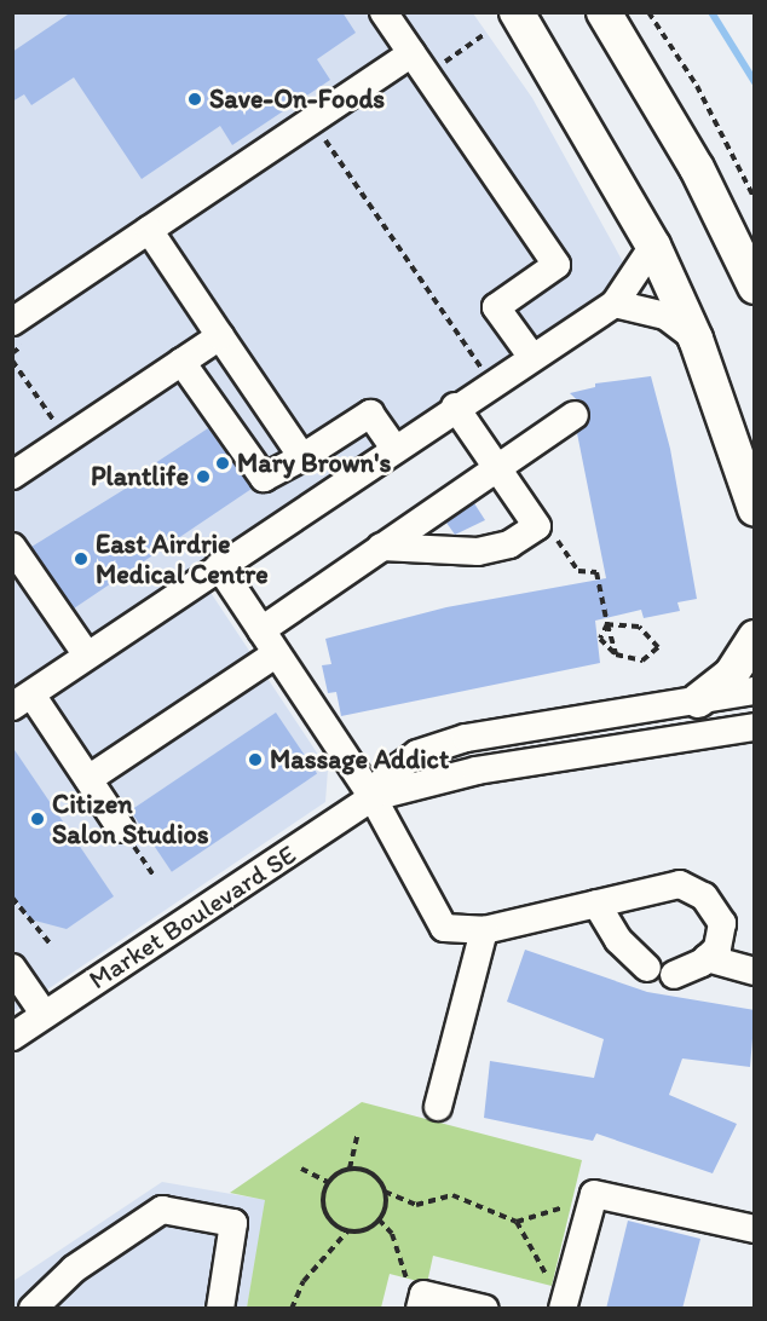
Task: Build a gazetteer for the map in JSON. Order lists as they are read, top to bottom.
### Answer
{
  "streets": {
    "street": ["Market Boulevard SE"]
  },
  "places": [
    "Save-On-Foods",
    "Mary Brown's",
    "Plantlife",
    "East Airdrie Medical Centre",
    "Massage Addict",
    "Citizen Salon Studios"
  ]
}
